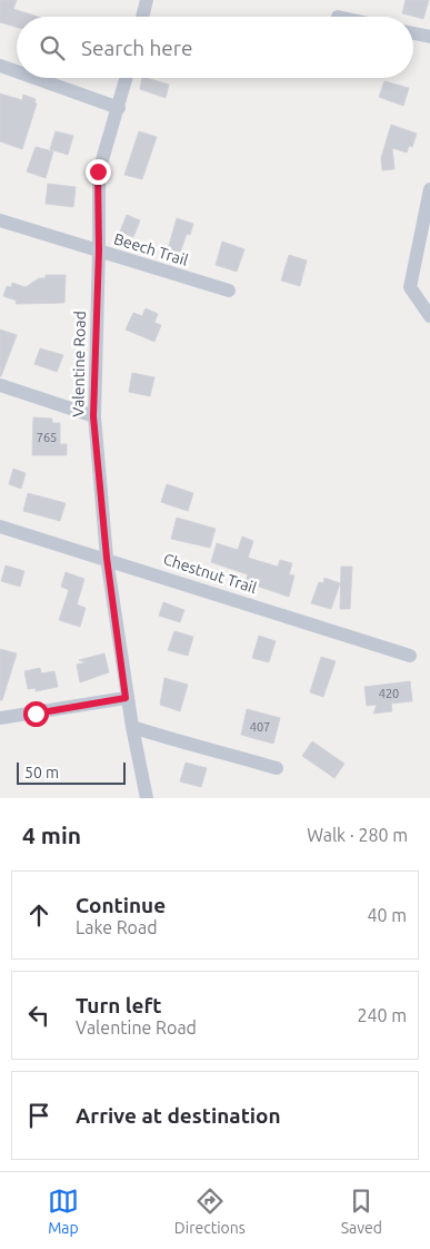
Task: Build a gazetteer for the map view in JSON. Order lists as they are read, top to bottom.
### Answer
{
  "streets": {
    "street": ["Beech Trail", "Valentine Road", "Chestnut Trail"]
  },
  "crossings": [
    ["Beech Trail", "Valentine Road"],
    ["Valentine Road", "Chestnut Trail"]
  ],
  "house_numbers": ["765", "420", "407"],
  "scale_bar": "50 m",
  "page": {
    "search": "Search here",
    "scale": "50 m",
    "heading": ["4 min", "Walk · 280 m"],
    "list": [
      ["Continue", "Lake Road", "40 m"],
      ["Turn left", "Valentine Road", "240 m"],
      "Arrive at destination"
    ],
    "nav": ["Map", "Directions", "Saved"]
  }
}
